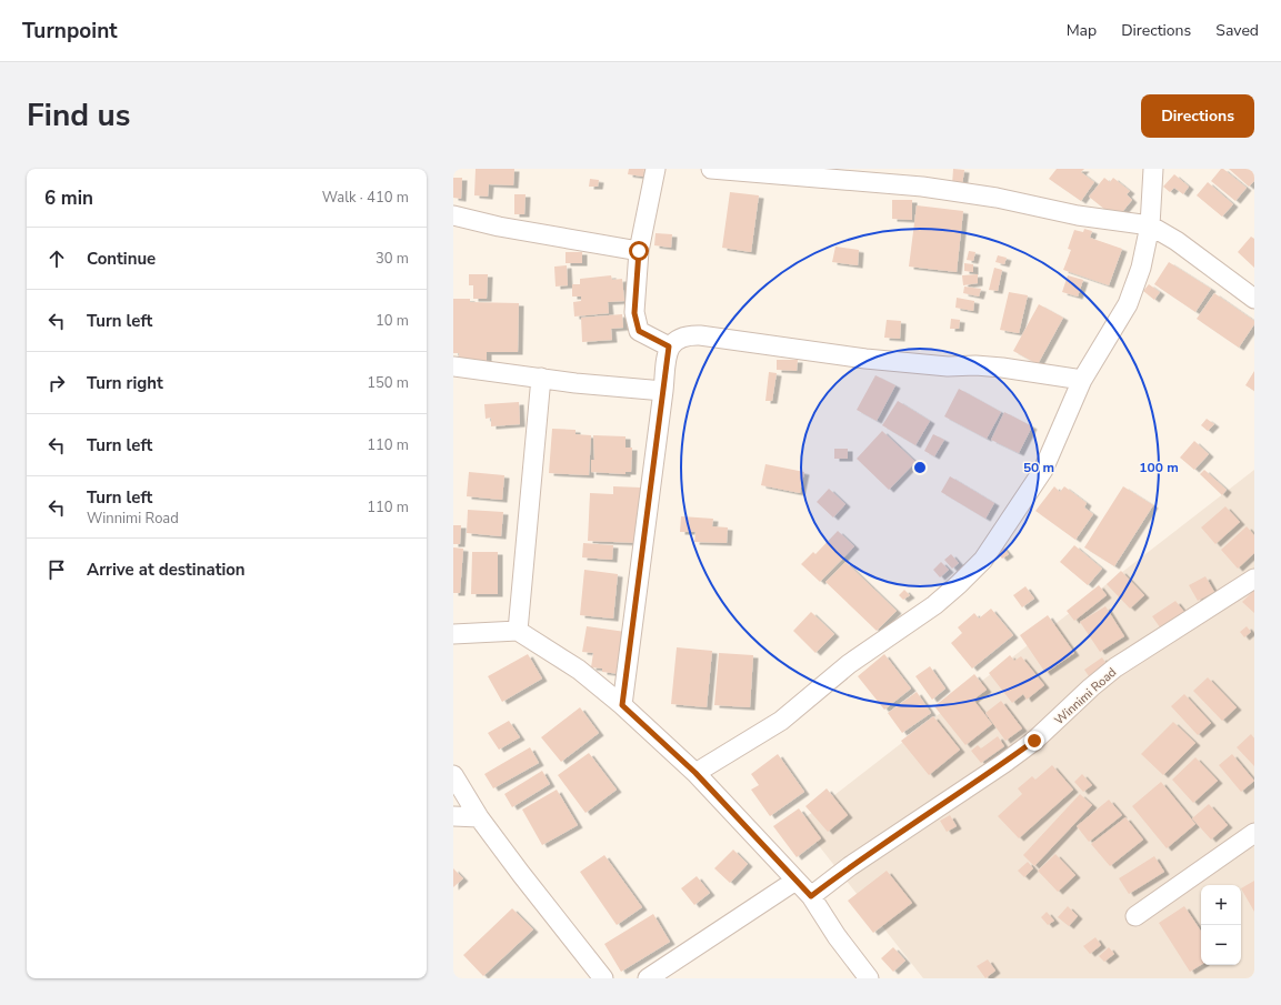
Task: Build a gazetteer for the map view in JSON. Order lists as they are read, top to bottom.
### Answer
{
  "streets": {
    "street": ["Winnimi Road"]
  },
  "page": {
    "header": "Turnpoint",
    "nav": ["Map", "Directions", "Saved"],
    "title": "Find us",
    "buttons": "Directions",
    "heading": ["6 min", "Walk · 410 m"],
    "list": [
      ["Continue", "30 m"],
      ["Turn left", "10 m"],
      ["Turn right", "150 m"],
      ["Turn left", "110 m"],
      ["Turn left", "Winnimi Road", "110 m"],
      "Arrive at destination"
    ],
    "map_buttons": ["+", "−"]
  },
  "rings": ["50 m", "100 m"]
}
